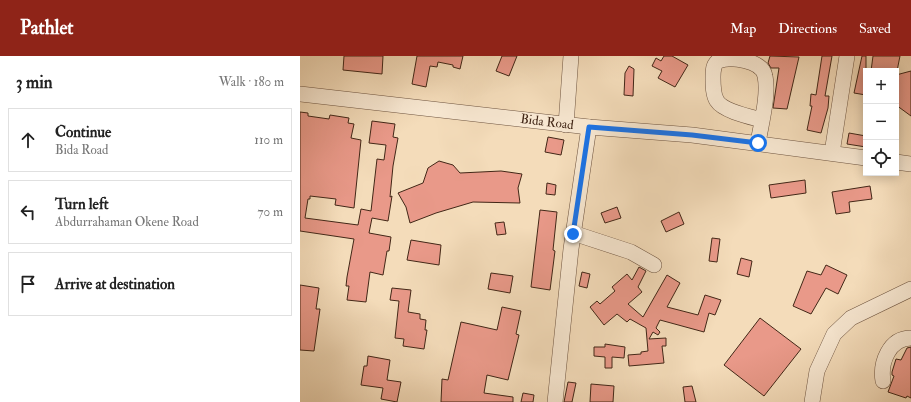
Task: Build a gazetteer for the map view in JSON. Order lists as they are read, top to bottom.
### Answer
{
  "streets": {
    "street": ["Bida Road"]
  },
  "page": {
    "header": "Pathlet",
    "nav": ["Map", "Directions", "Saved"],
    "heading": ["3 min", "Walk · 180 m"],
    "map_buttons": ["+", "−"],
    "list": [
      ["Continue", "Bida Road", "110 m"],
      ["Turn left", "Abdurrahaman Okene Road", "70 m"],
      "Arrive at destination"
    ]
  }
}
